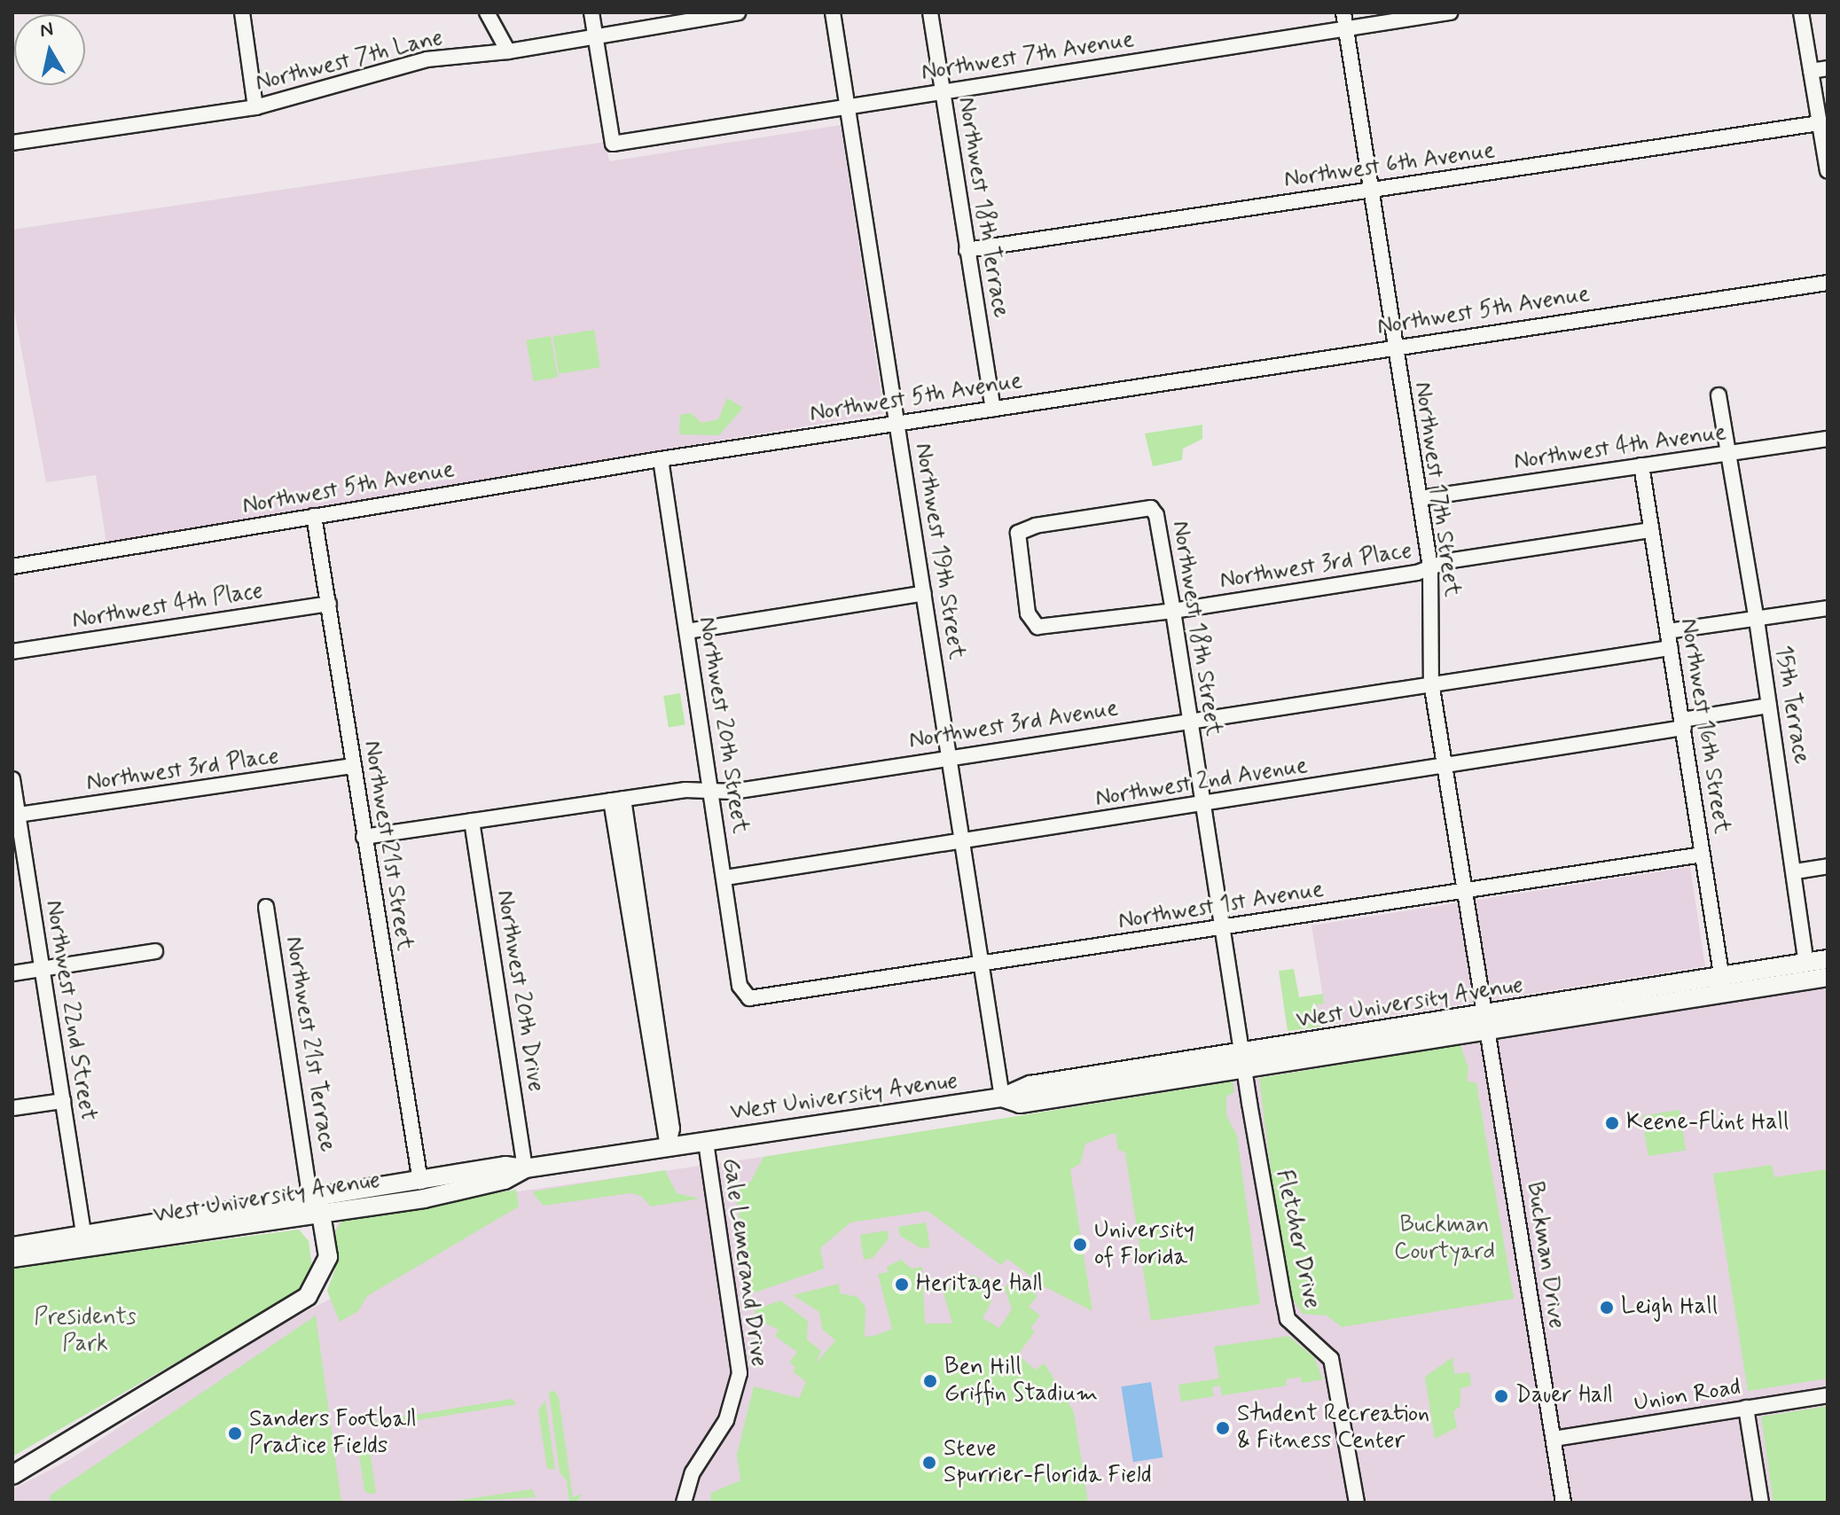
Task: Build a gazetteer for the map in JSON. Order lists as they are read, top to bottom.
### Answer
{
  "streets": {
    "main road": ["West University Avenue"],
    "street": [
      "Northwest 7th Avenue",
      "Northwest 7th Lane",
      "Northwest 6th Avenue",
      "Northwest 18th Terrace",
      "Northwest 5th Avenue",
      "Northwest 4th Avenue",
      "Northwest 17th Street",
      "Northwest 19th Street",
      "Northwest 3rd Place",
      "Northwest 4th Place",
      "Northwest 18th Street",
      "15th Terrace",
      "Northwest 20th Street",
      "Northwest 3rd Avenue",
      "Northwest 16th Street",
      "Northwest 2nd Avenue",
      "Northwest 21st Street",
      "Northwest 1st Avenue",
      "Northwest 20th Drive",
      "Northwest 22nd Street",
      "Northwest 21st Terrace",
      "Fletcher Drive",
      "Buckman Drive",
      "Gale Lemerand Drive",
      "Union Road"
    ]
  },
  "crossings": [
    ["Northwest 7th Avenue", "Northwest 7th Lane"],
    ["Northwest 7th Avenue", "Northwest 18th Terrace"],
    ["Northwest 7th Avenue", "Northwest 17th Street"],
    ["Northwest 7th Avenue", "Northwest 19th Street"],
    ["Northwest 6th Avenue", "Northwest 18th Terrace"],
    ["Northwest 6th Avenue", "Northwest 17th Street"],
    ["Northwest 18th Terrace", "Northwest 5th Avenue"],
    ["Northwest 5th Avenue", "Northwest 17th Street"],
    ["Northwest 5th Avenue", "Northwest 19th Street"],
    ["Northwest 5th Avenue", "Northwest 20th Street"],
    ["Northwest 5th Avenue", "Northwest 21st Street"],
    ["Northwest 4th Avenue", "Northwest 17th Street"],
    ["Northwest 4th Avenue", "15th Terrace"],
    ["Northwest 4th Avenue", "Northwest 16th Street"],
    ["Northwest 17th Street", "Northwest 3rd Place"],
    ["Northwest 17th Street", "Northwest 3rd Avenue"],
    ["Northwest 17th Street", "Northwest 2nd Avenue"],
    ["Northwest 17th Street", "Northwest 1st Avenue"],
    ["Northwest 17th Street", "West University Avenue"],
    ["Northwest 17th Street", "Buckman Drive"],
    ["Northwest 19th Street", "Northwest 3rd Avenue"],
    ["Northwest 19th Street", "Northwest 2nd Avenue"],
    ["Northwest 19th Street", "Northwest 1st Avenue"],
    ["Northwest 19th Street", "West University Avenue"],
    ["Northwest 3rd Place", "Northwest 18th Street"],
    ["Northwest 3rd Place", "Northwest 16th Street"],
    ["Northwest 3rd Place", "Northwest 21st Street"],
    ["Northwest 3rd Place", "Northwest 22nd Street"],
    ["Northwest 4th Place", "Northwest 21st Street"],
    ["Northwest 18th Street", "Northwest 3rd Avenue"],
    ["Northwest 18th Street", "Northwest 2nd Avenue"],
    ["Northwest 18th Street", "Northwest 1st Avenue"],
    ["Northwest 18th Street", "West University Avenue"],
    ["Northwest 18th Street", "Fletcher Drive"],
    ["15th Terrace", "Northwest 2nd Avenue"],
    ["15th Terrace", "West University Avenue"],
    ["Northwest 20th Street", "Northwest 3rd Avenue"],
    ["Northwest 20th Street", "Northwest 2nd Avenue"],
    ["Northwest 20th Street", "Northwest 1st Avenue"],
    ["Northwest 3rd Avenue", "Northwest 16th Street"],
    ["Northwest 3rd Avenue", "Northwest 21st Street"],
    ["Northwest 3rd Avenue", "Northwest 20th Drive"],
    ["Northwest 16th Street", "Northwest 2nd Avenue"],
    ["Northwest 16th Street", "Northwest 1st Avenue"],
    ["Northwest 16th Street", "West University Avenue"],
    ["Northwest 21st Street", "West University Avenue"],
    ["Northwest 20th Drive", "West University Avenue"],
    ["West University Avenue", "Northwest 22nd Street"],
    ["West University Avenue", "Northwest 21st Terrace"],
    ["West University Avenue", "Fletcher Drive"],
    ["West University Avenue", "Buckman Drive"],
    ["West University Avenue", "Gale Lemerand Drive"],
    ["Buckman Drive", "Union Road"]
  ],
  "parks": ["Buckman Courtyard", "Presidents Park"],
  "places": [
    "Keene-Flint Hall",
    "University of Florida",
    "Heritage Hall",
    "Leigh Hall",
    "Ben Hill Griffin Stadium",
    "Dauer Hall",
    "Student Recreation & Fitness Center",
    "Sanders Football Practice Fields",
    "Steve Spurrier-Florida Field"
  ],
  "north": "top"
}
